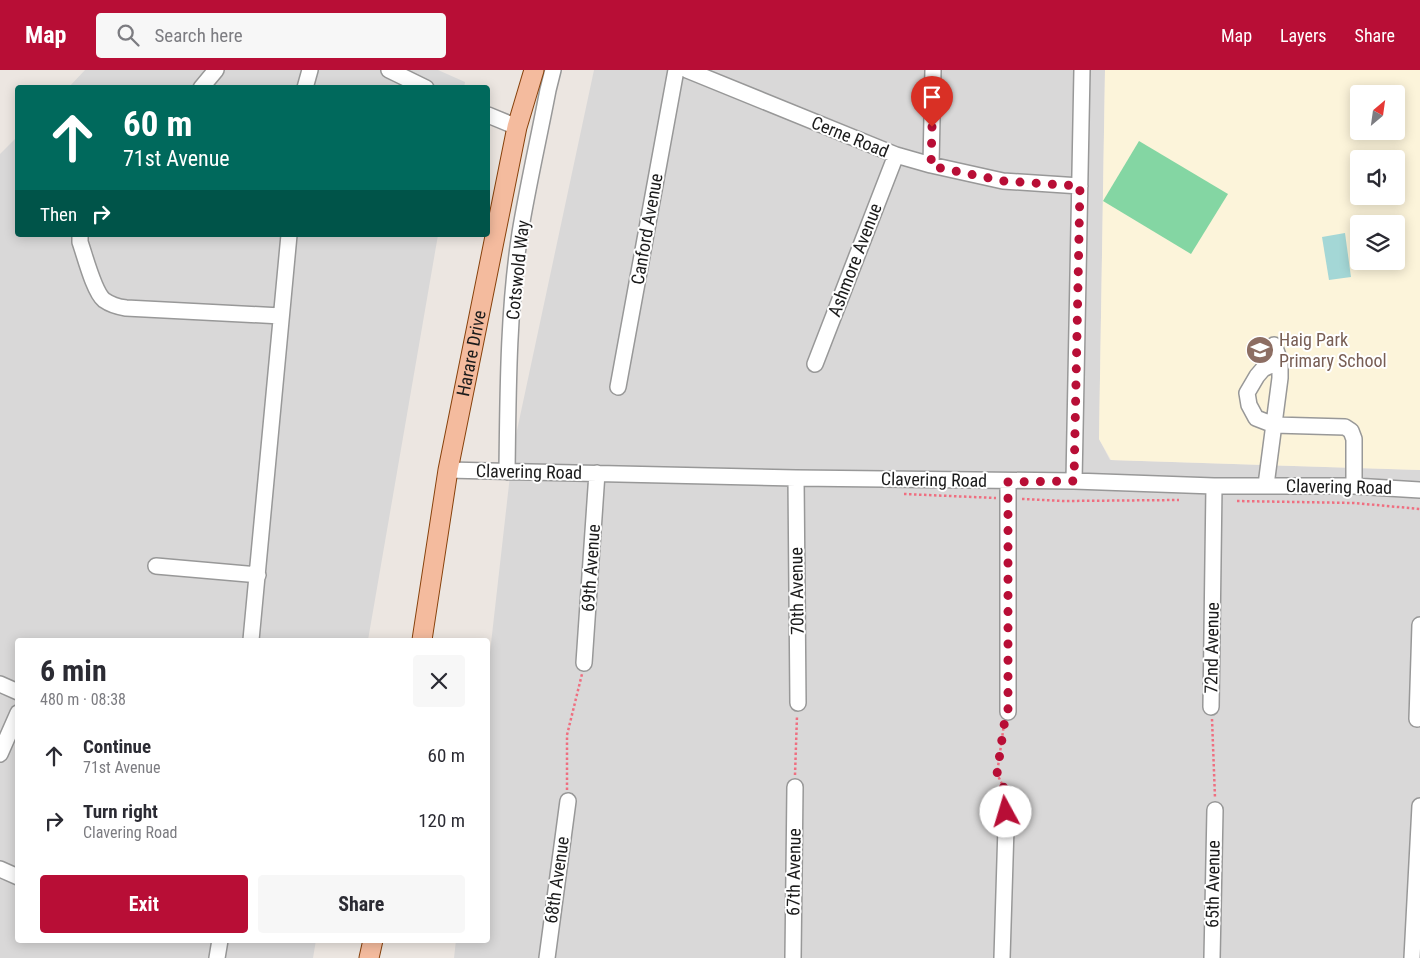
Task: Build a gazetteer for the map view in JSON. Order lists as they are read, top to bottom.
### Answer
{
  "streets": {
    "main road": ["Harare Drive"],
    "street": [
      "Cerne Road",
      "Canford Avenue",
      "Ashmore Avenue",
      "Cotswold Way",
      "Clavering Road",
      "69th Avenue",
      "70th Avenue",
      "72nd Avenue",
      "67th Avenue",
      "68th Avenue",
      "65th Avenue"
    ]
  },
  "crossings": [
    ["Cerne Road", "Ashmore Avenue"],
    ["Cotswold Way", "Clavering Road"],
    ["Harare Drive", "Clavering Road"],
    ["Clavering Road", "69th Avenue"],
    ["Clavering Road", "70th Avenue"],
    ["Clavering Road", "72nd Avenue"],
    ["72nd Avenue", "65th Avenue"]
  ],
  "places": {
    "school or university": ["Haig Park Primary School"]
  },
  "north": "top right",
  "page": {
    "header": "Map",
    "search": "Search here",
    "nav": ["Map", "Layers", "Share"],
    "turn": ["60 m", "71st Avenue"],
    "then": "Then",
    "heading": ["6 min", "480 m · 08:38"],
    "list": [
      {
        "name": "Continue",
        "note": "71st Avenue",
        "value": "60 m"
      },
      {
        "name": "Turn right",
        "note": "Clavering Road",
        "value": "120 m"
      }
    ],
    "buttons": ["Exit", "Share"]
  }
}
